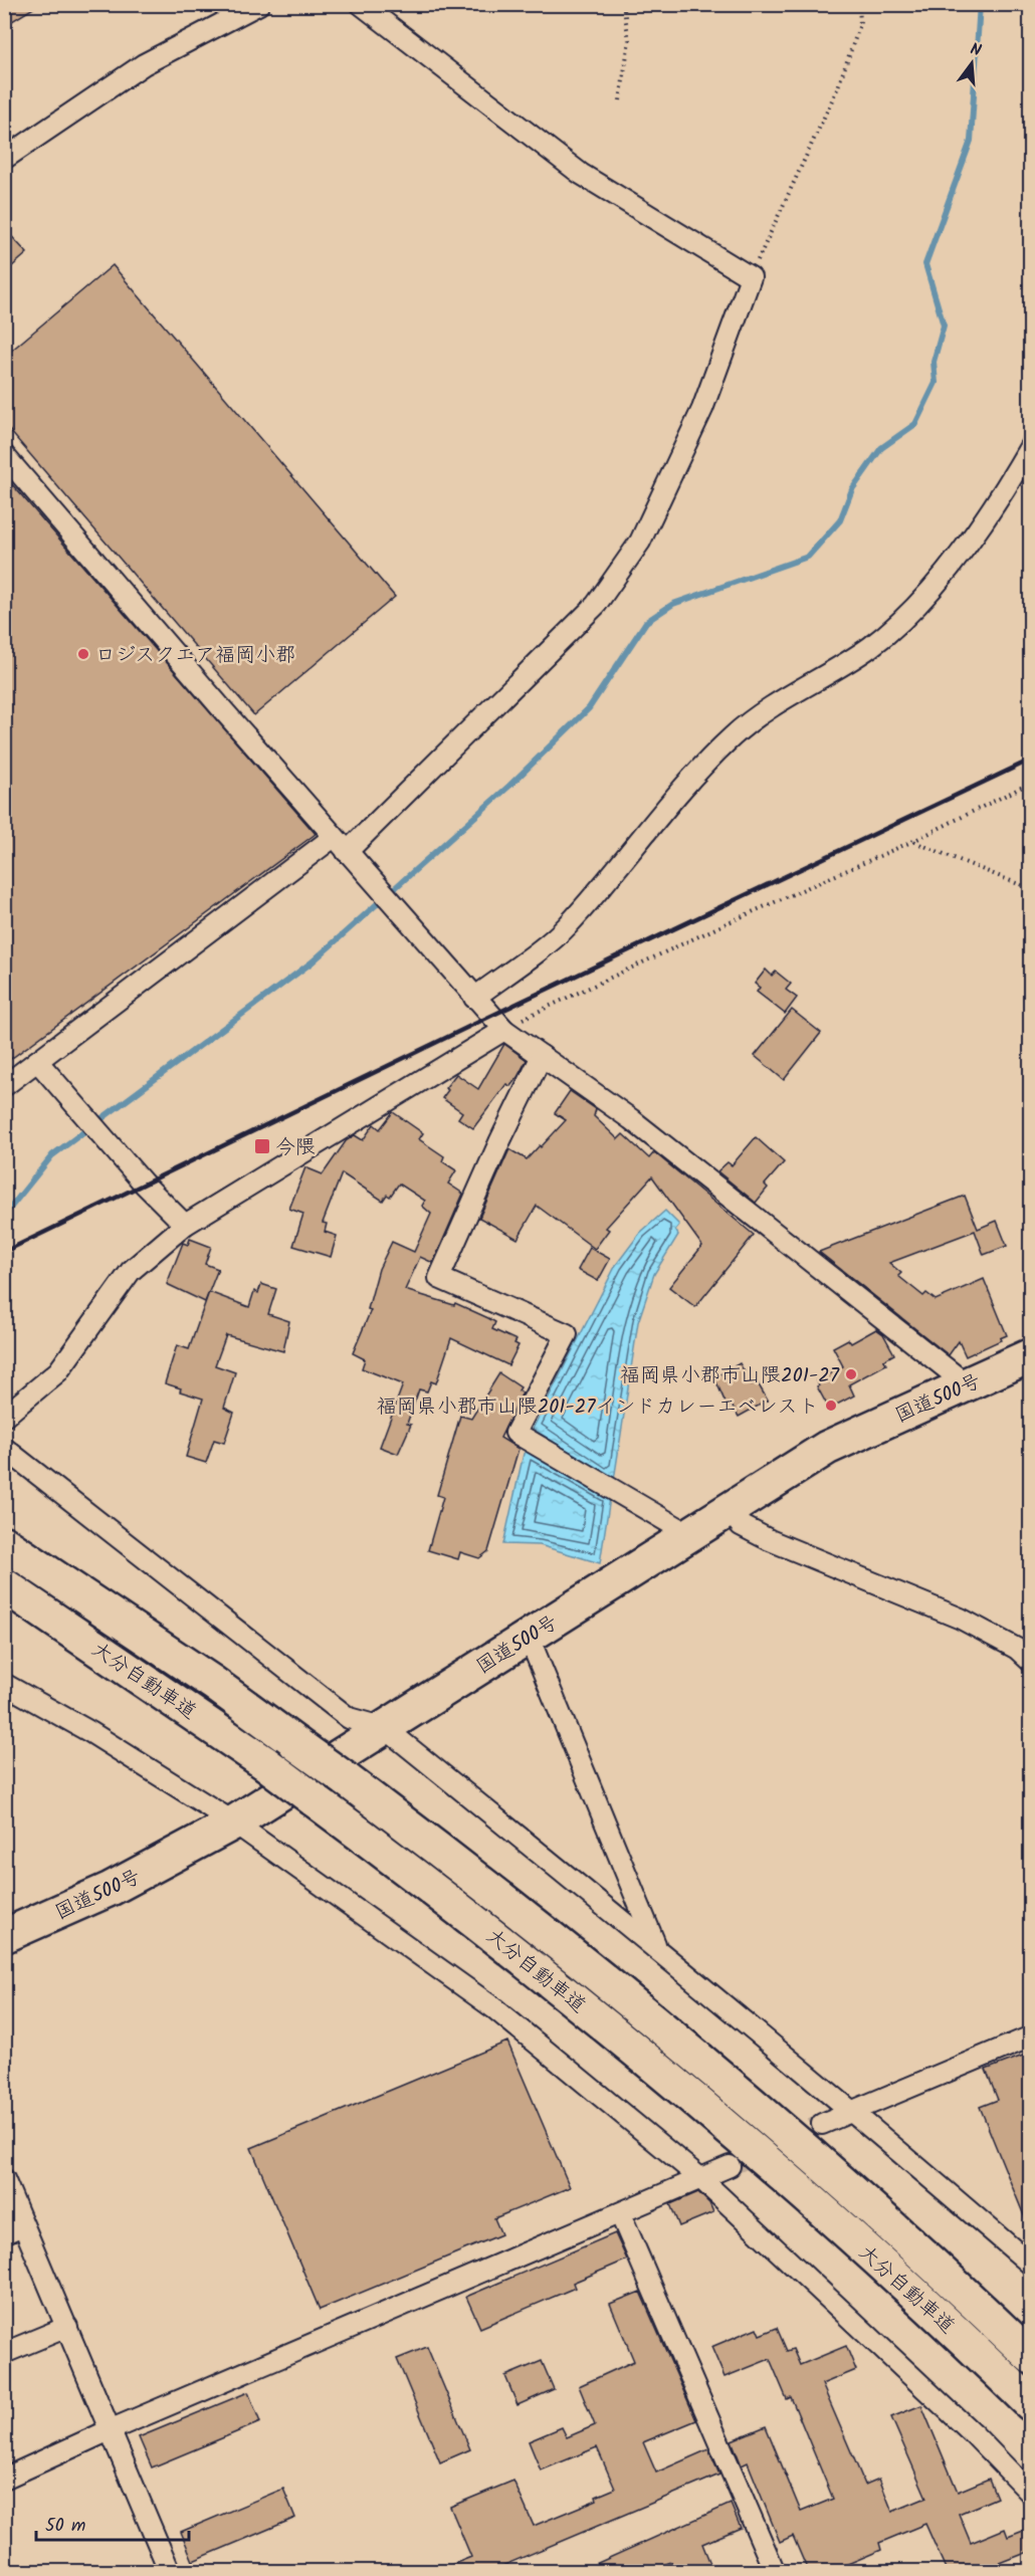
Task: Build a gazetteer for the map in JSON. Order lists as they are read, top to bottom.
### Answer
{
  "streets": {
    "highway": ["国道500号", "大分自動車道"]
  },
  "places": {
    "other": ["ロジスクエア福岡小郡", "福岡県小郡市山隈201-27", "福岡県小郡市山隈201-27インドカレーエベレスト"],
    "transit": ["今隈"]
  },
  "scale_bar": "50 m",
  "north": "top"
}
